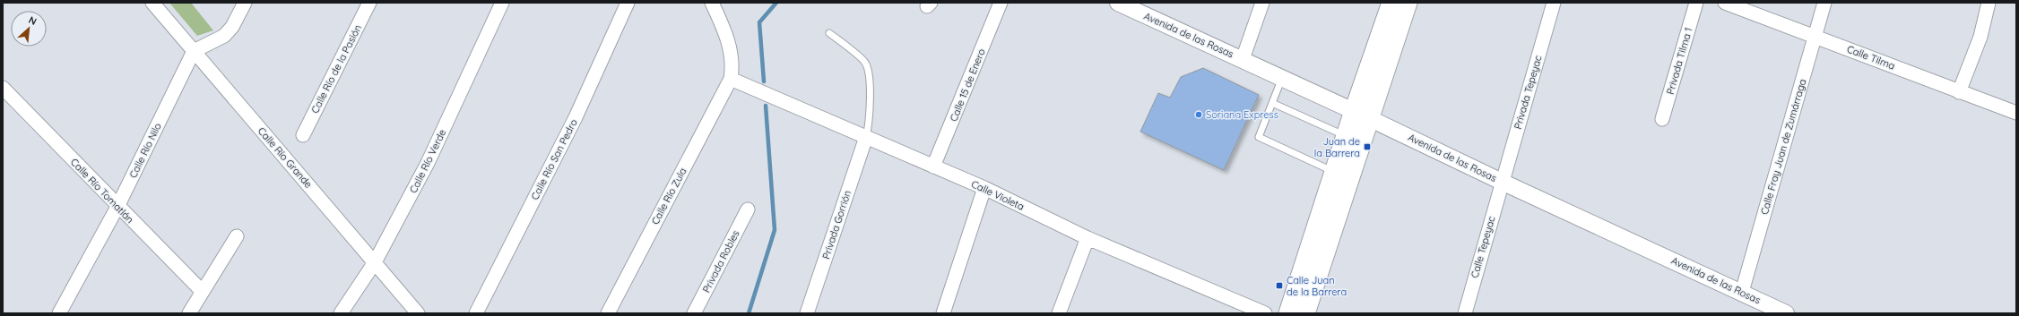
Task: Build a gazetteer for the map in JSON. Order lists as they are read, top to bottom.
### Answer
{
  "streets": {
    "street": [
      "Avenida de las Rosas",
      "Calle Tilma",
      "Privada Tilma 1",
      "Calle Río de la Pasión",
      "Calle 15 de Enero",
      "Privada Tepeyac",
      "Calle Fray Juan de Zumárraga",
      "Calle Río Nilo",
      "Calle Río Grande",
      "Calle Río San Pedro",
      "Calle Río Verde",
      "Calle Río Tomatlán",
      "Calle Violeta",
      "Calle Río Zula",
      "Privada Gorrión",
      "Calle Tepeyac",
      "Privada Robles"
    ]
  },
  "crossings": [
    ["Avenida de las Rosas", "Privada Tepeyac"],
    ["Avenida de las Rosas", "Calle Fray Juan de Zumárraga"],
    ["Avenida de las Rosas", "Calle Tepeyac"],
    ["Calle Tilma", "Calle Fray Juan de Zumárraga"],
    ["Calle 15 de Enero", "Calle Violeta"],
    ["Privada Tepeyac", "Calle Tepeyac"],
    ["Calle Río Nilo", "Calle Río Grande"],
    ["Calle Río Nilo", "Calle Río Tomatlán"],
    ["Calle Río Grande", "Calle Río Verde"],
    ["Calle Violeta", "Calle Río Zula"],
    ["Calle Violeta", "Privada Gorrión"]
  ],
  "places": {
    "other": ["Soriana Express"],
    "transit": ["Juan de la Barrera", "Calle Juan de la Barrera"]
  },
  "north": "top right"
}
